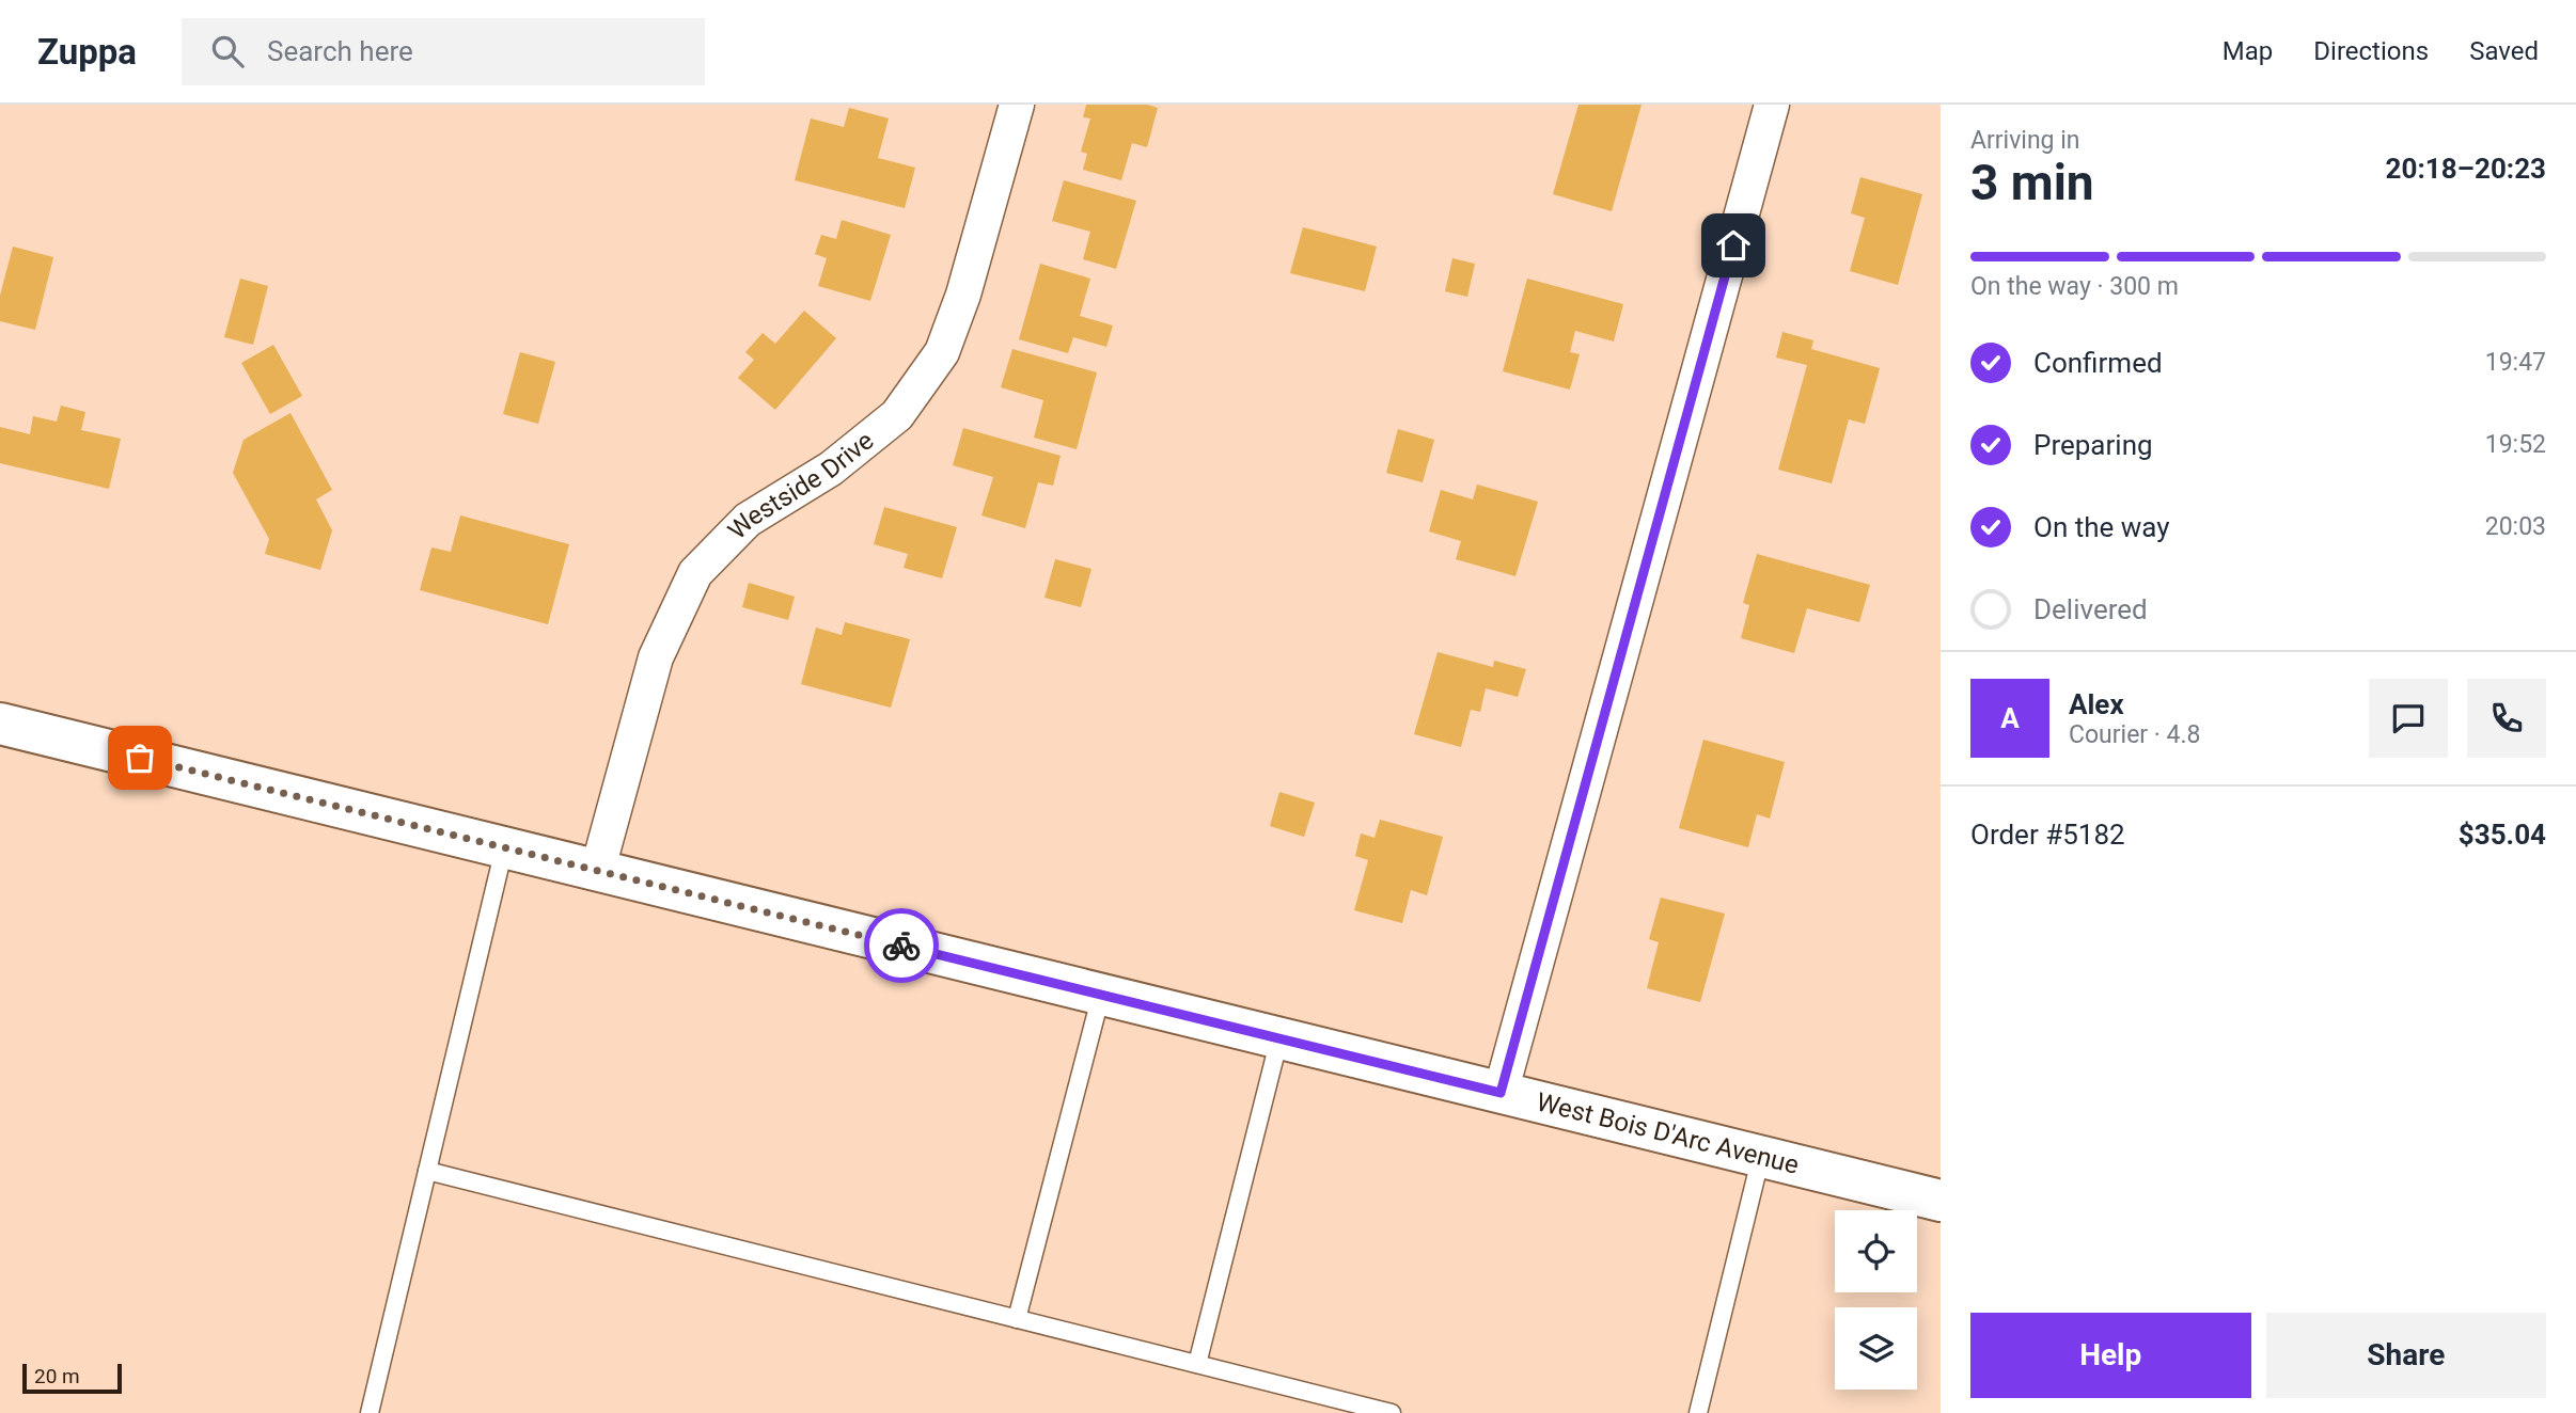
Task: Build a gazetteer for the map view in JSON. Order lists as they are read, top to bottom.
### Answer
{
  "streets": {
    "street": ["Westside Drive", "West Bois D'Arc Avenue"]
  },
  "crossings": [
    ["Westside Drive", "West Bois D'Arc Avenue"]
  ],
  "scale_bar": "20 m",
  "page": {
    "header": "Zuppa",
    "search": "Search here",
    "nav": ["Map", "Directions", "Saved"],
    "heading": ["3 min", "Arriving in", "20:18–20:23"],
    "panel": [
      "Alex",
      "Courier · 4.8",
      "Order #5182",
      "$35.04"
    ],
    "bar": "On the way · 300 m",
    "list": [
      ["Confirmed", "19:47"],
      ["Preparing", "19:52"],
      ["On the way", "20:03"],
      "Delivered"
    ],
    "round": "A",
    "buttons": ["Help", "Share"],
    "scale": "20 m"
  }
}
